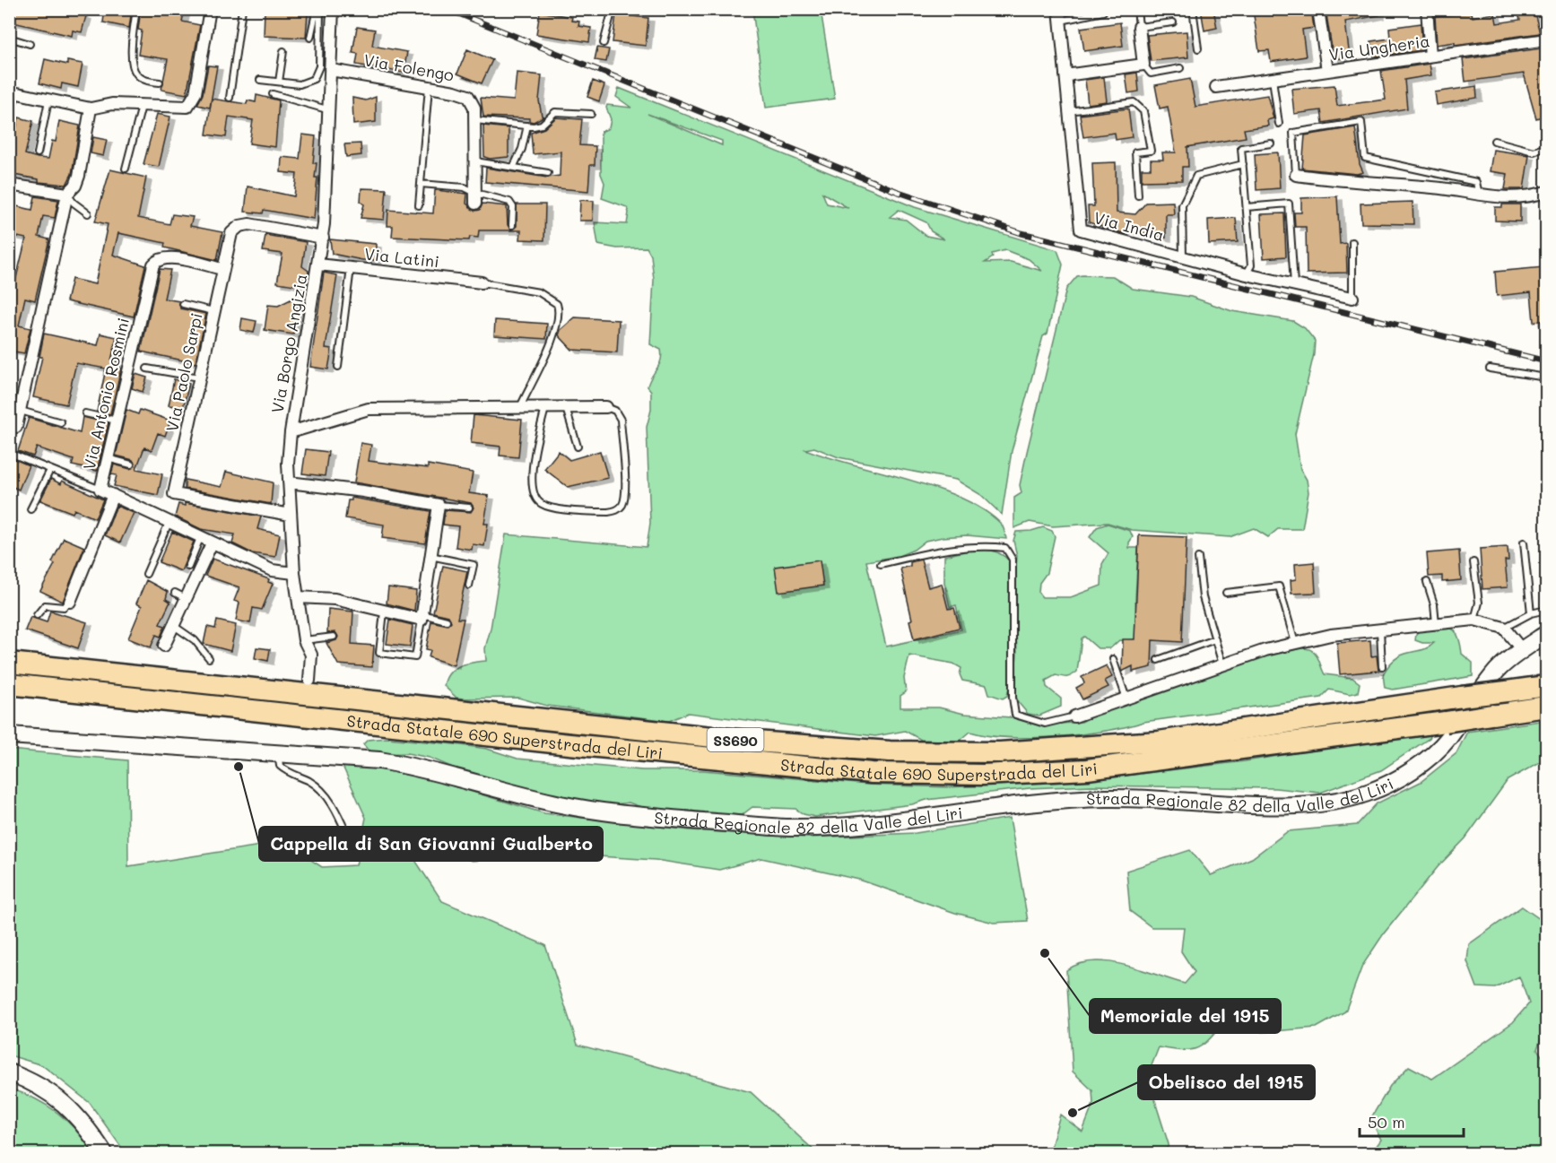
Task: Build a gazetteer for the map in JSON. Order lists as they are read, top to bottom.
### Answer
{
  "streets": {
    "highway": ["Strada Statale 690 Superstrada del Liri", "SS690"],
    "main road": ["Strada Regionale 82 della Valle del Liri"],
    "street": [
      "Via Ungheria",
      "Via Folengo",
      "Via India",
      "Via Latini",
      "Via Borgo Angizia",
      "Via Paolo Sarpi",
      "Via Antonio Rosmini"
    ]
  },
  "crossings": [
    ["Via Folengo", "Via Borgo Angizia"],
    ["Via Latini", "Via Borgo Angizia"],
    ["Via Borgo Angizia", "Via Paolo Sarpi"],
    ["Via Borgo Angizia", "Via Antonio Rosmini"],
    ["Via Paolo Sarpi", "Via Antonio Rosmini"]
  ],
  "places": ["Cappella di San Giovanni Gualberto", "Memoriale del 1915", "Obelisco del 1915"],
  "scale_bar": "50 m"
}
